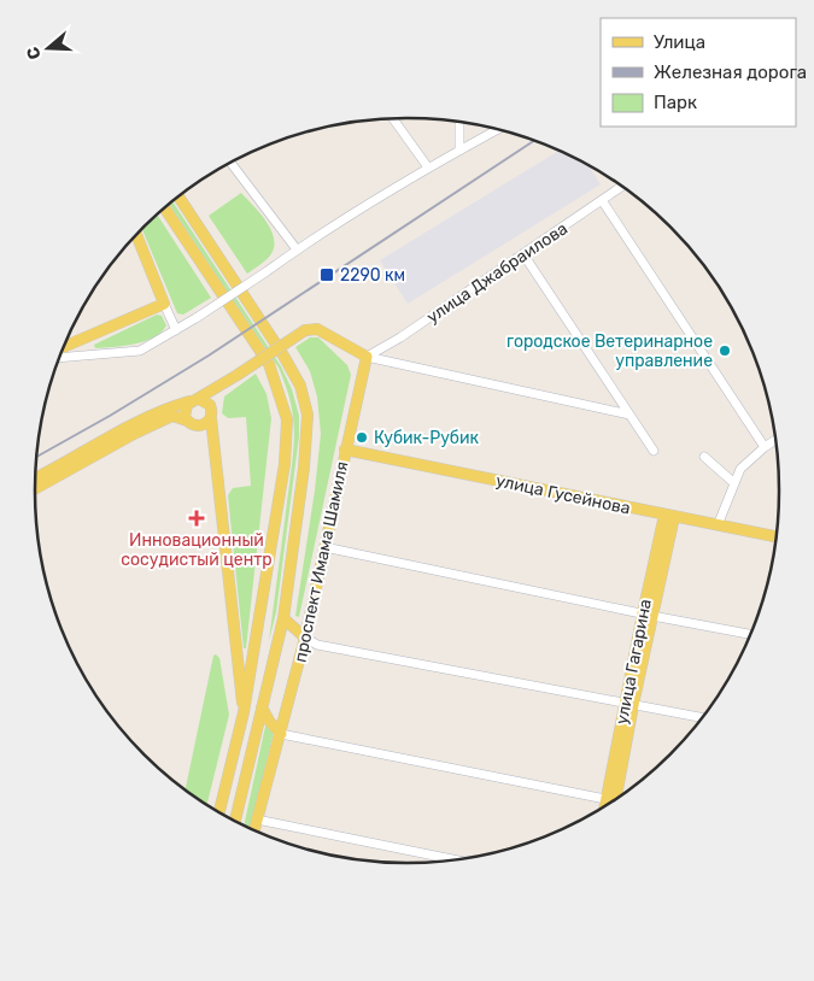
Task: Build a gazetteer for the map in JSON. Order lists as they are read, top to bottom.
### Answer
{
  "streets": {
    "main road": ["улица Гусейнова", "проспект Имама Шамиля", "улица Гагарина"],
    "street": ["улица Джабраилова"]
  },
  "crossings": [
    ["улица Джабраилова", "проспект Имама Шамиля"],
    ["улица Гусейнова", "проспект Имама Шамиля"],
    ["улица Гусейнова", "улица Гагарина"]
  ],
  "places": {
    "transit": ["2290 км"],
    "other": ["городское Ветеринарное управление", "Кубик-Рубик"],
    "health": ["Инновационный сосудистый центр"]
  },
  "legend": ["Улица", "Железная дорога", "Парк"],
  "north": "left"
}
